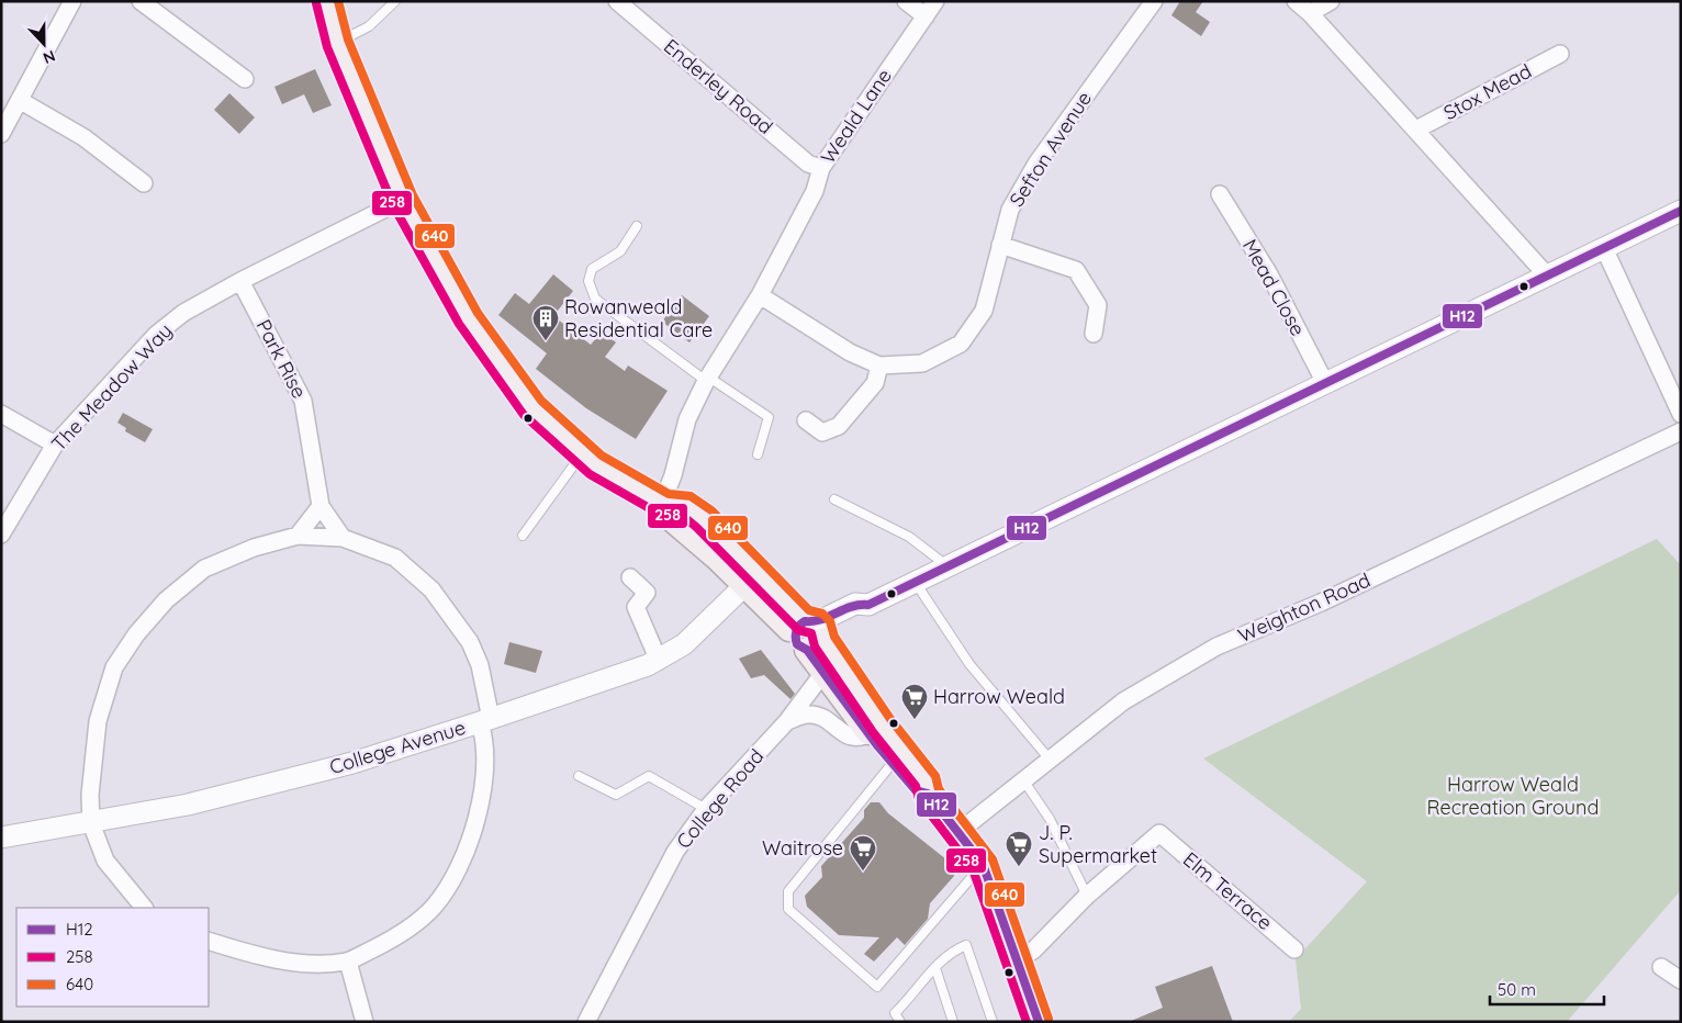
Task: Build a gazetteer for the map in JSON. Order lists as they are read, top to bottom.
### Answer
{
  "streets": {
    "street": [
      "Enderley Road",
      "Stox Mead",
      "Weald Lane",
      "Sefton Avenue",
      "Mead Close",
      "Park Rise",
      "The Meadow Way",
      "Weighton Road",
      "College Avenue",
      "College Road",
      "Elm Terrace"
    ]
  },
  "crossings": [
    ["Enderley Road", "Weald Lane"],
    ["Weald Lane", "Sefton Avenue"],
    ["Park Rise", "The Meadow Way"]
  ],
  "parks": ["Harrow Weald Recreation Ground"],
  "places": {
    "building": ["Rowanweald Residential Care"],
    "supermarket": ["Harrow Weald", "J. P. Supermarket", "Waitrose"]
  },
  "lines": ["transit line 640", "transit line 258", "transit line H12"],
  "legend": ["H12", "258", "640"],
  "scale_bar": "50 m",
  "north": "bottom"
}
